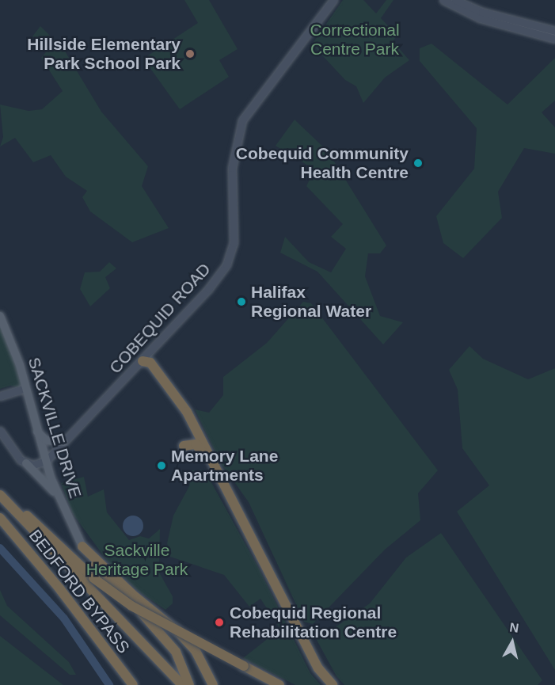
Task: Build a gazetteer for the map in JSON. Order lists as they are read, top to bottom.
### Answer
{
  "streets": {
    "highway": ["BEDFORD BYPASS"],
    "main road": ["COBEQUID ROAD", "SACKVILLE DRIVE"]
  },
  "crossings": [
    ["COBEQUID ROAD", "SACKVILLE DRIVE"]
  ],
  "parks": ["Correctional Centre Park", "Sackville Heritage Park"],
  "places": [
    "Hillside Elementary Park School Park",
    "Cobequid Community Health Centre",
    "Halifax Regional Water",
    "Memory Lane Apartments",
    "Cobequid Regional Rehabilitation Centre"
  ],
  "north": "top"
}
